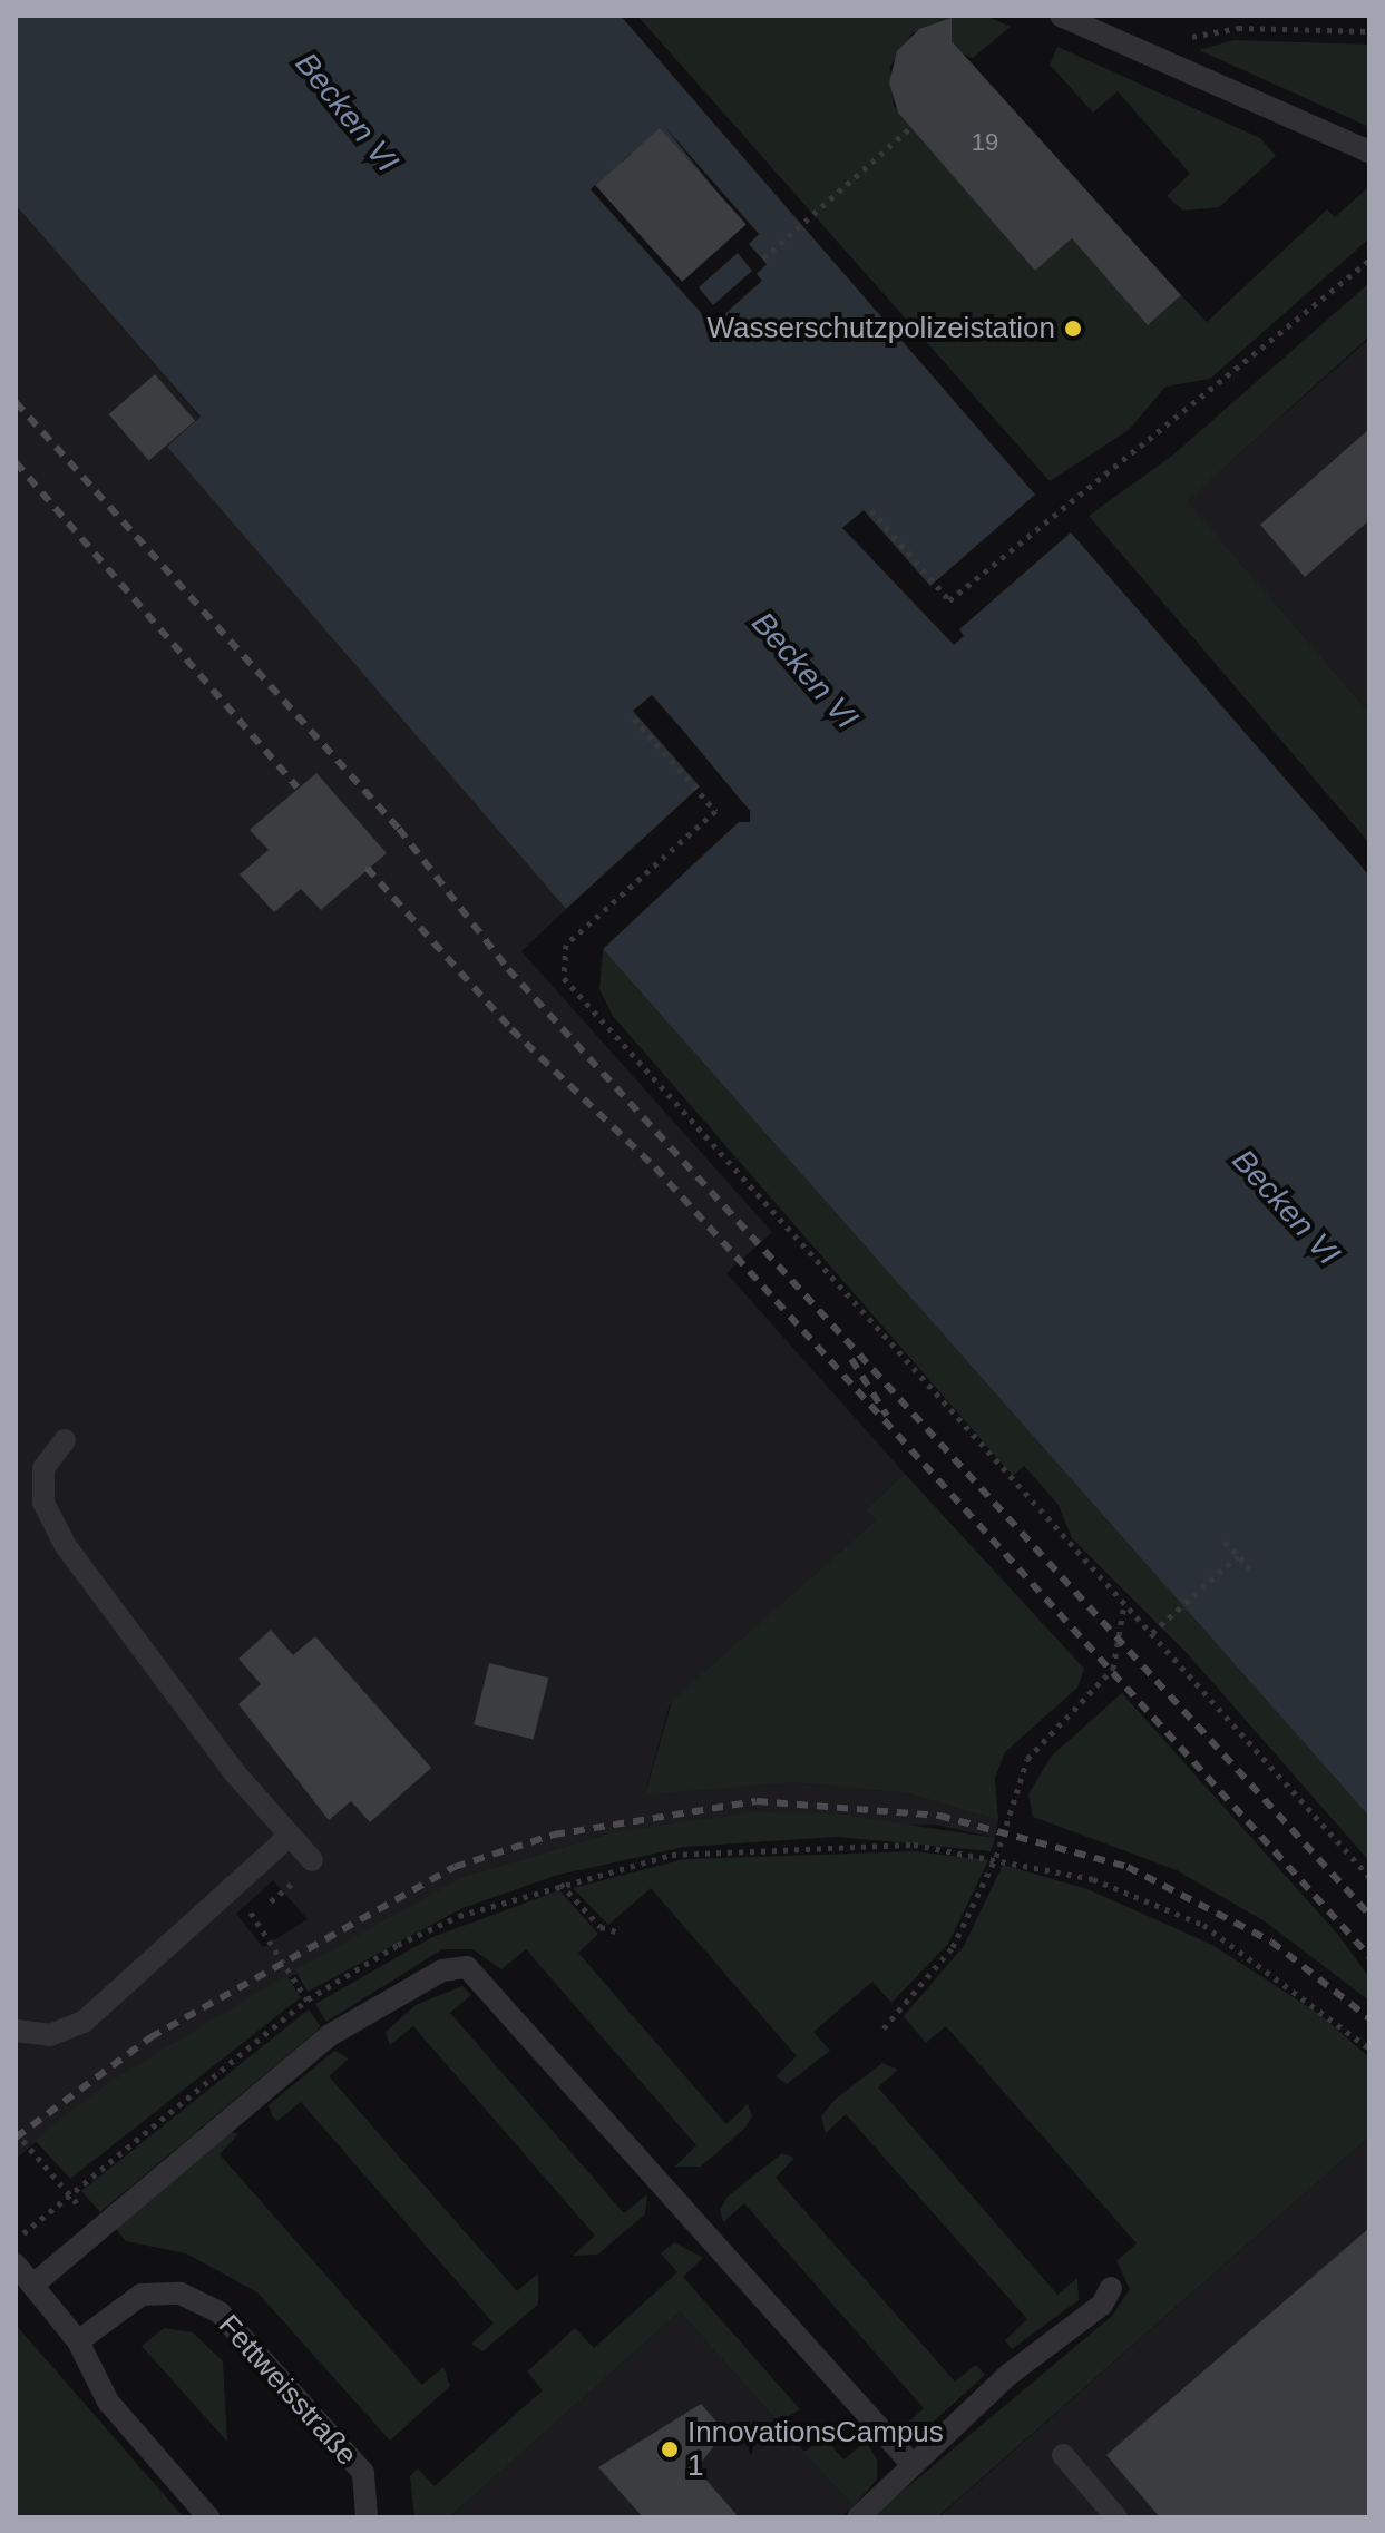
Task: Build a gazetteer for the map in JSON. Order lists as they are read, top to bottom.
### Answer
{
  "streets": {
    "lane": ["Fettweisstraße"]
  },
  "water": ["Becken VI"],
  "places": ["Wasserschutzpolizeistation", "InnovationsCampus 1"],
  "house_numbers": ["19"]
}
